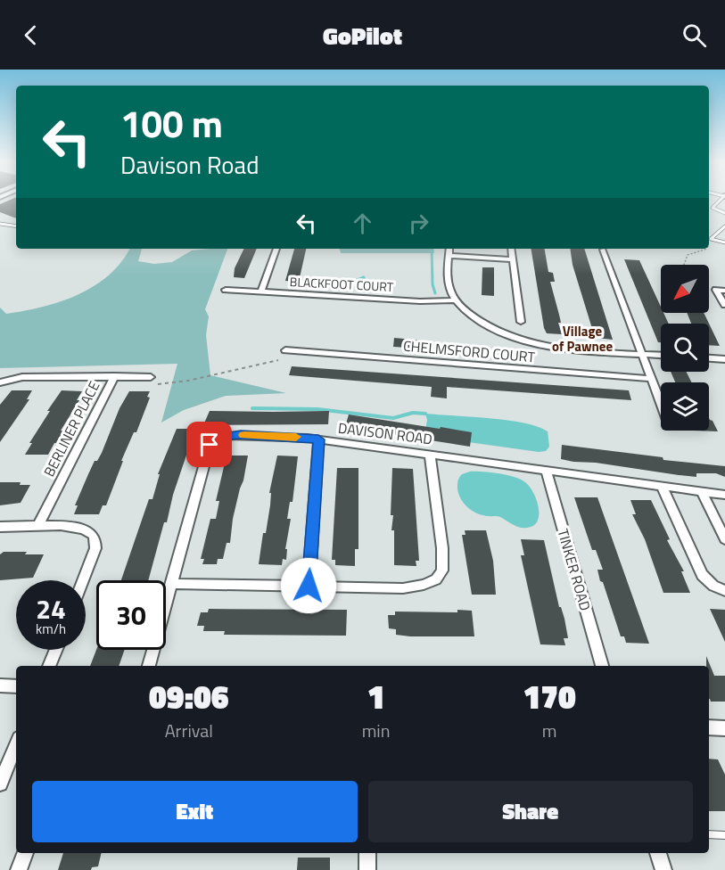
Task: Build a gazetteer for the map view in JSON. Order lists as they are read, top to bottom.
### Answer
{
  "streets": {
    "street": [
      "BLACKFOOT COURT",
      "CHELMSFORD COURT",
      "BERLINER PLACE",
      "DAVISON ROAD",
      "TINKER ROAD"
    ]
  },
  "crossings": [
    ["DAVISON ROAD", "TINKER ROAD"]
  ],
  "districts": ["Village of Pawnee"],
  "north": "bottom left",
  "page": {
    "header": "GoPilot",
    "turn": ["100 m", "Davison Road"],
    "speed": "24 km/h",
    "limit": "30",
    "eta": [
      "09:06",
      "Arrival",
      "1",
      "min",
      "170",
      "m"
    ],
    "buttons": ["Exit", "Share"]
  }
}
